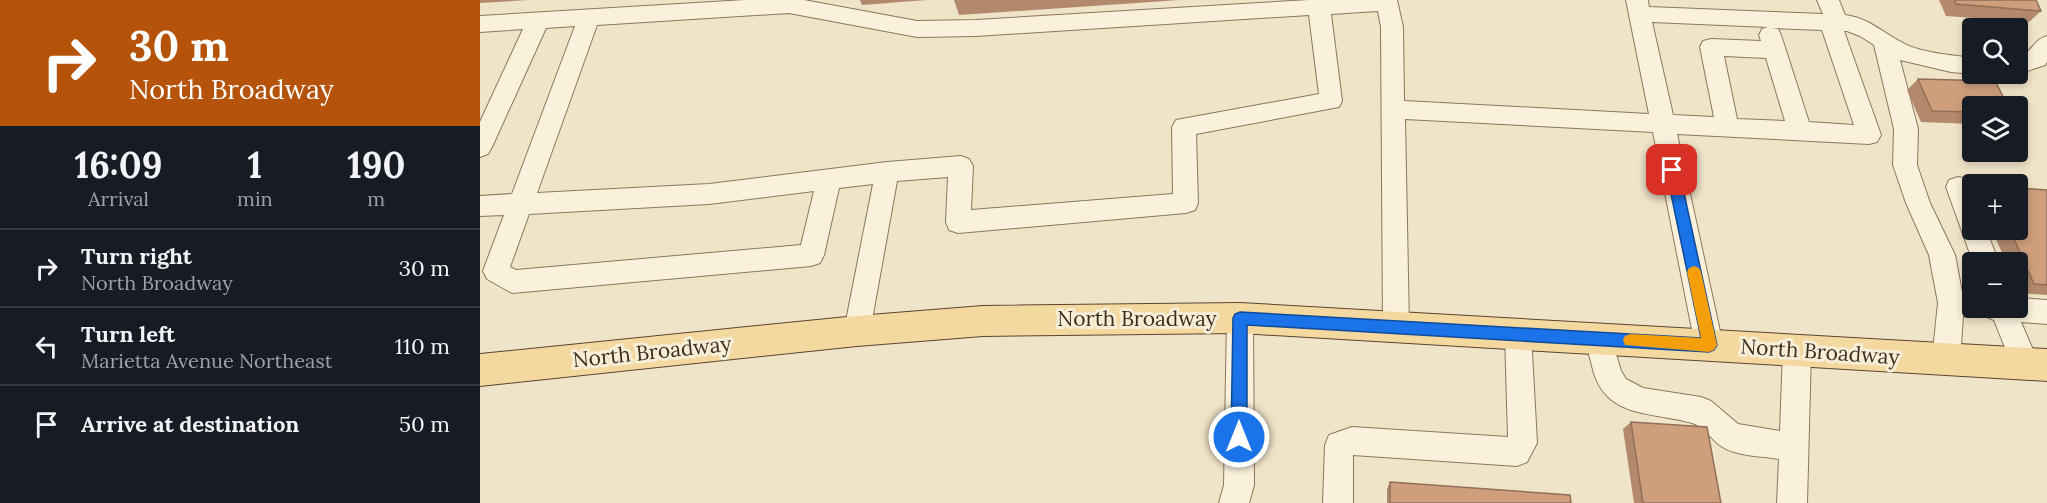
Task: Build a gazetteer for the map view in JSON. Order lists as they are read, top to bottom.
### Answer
{
  "streets": {
    "main road": ["North Broadway"]
  },
  "page": {
    "turn": ["30 m", "North Broadway"],
    "map_buttons": ["+", "−"],
    "eta": [
      "16:09",
      "Arrival",
      "1",
      "min",
      "190",
      "m"
    ],
    "list": [
      {
        "name": "Turn right",
        "note": "North Broadway",
        "value": "30 m"
      },
      {
        "name": "Turn left",
        "note": "Marietta Avenue Northeast",
        "value": "110 m"
      },
      {
        "name": "Arrive at destination",
        "value": "50 m"
      }
    ]
  }
}
